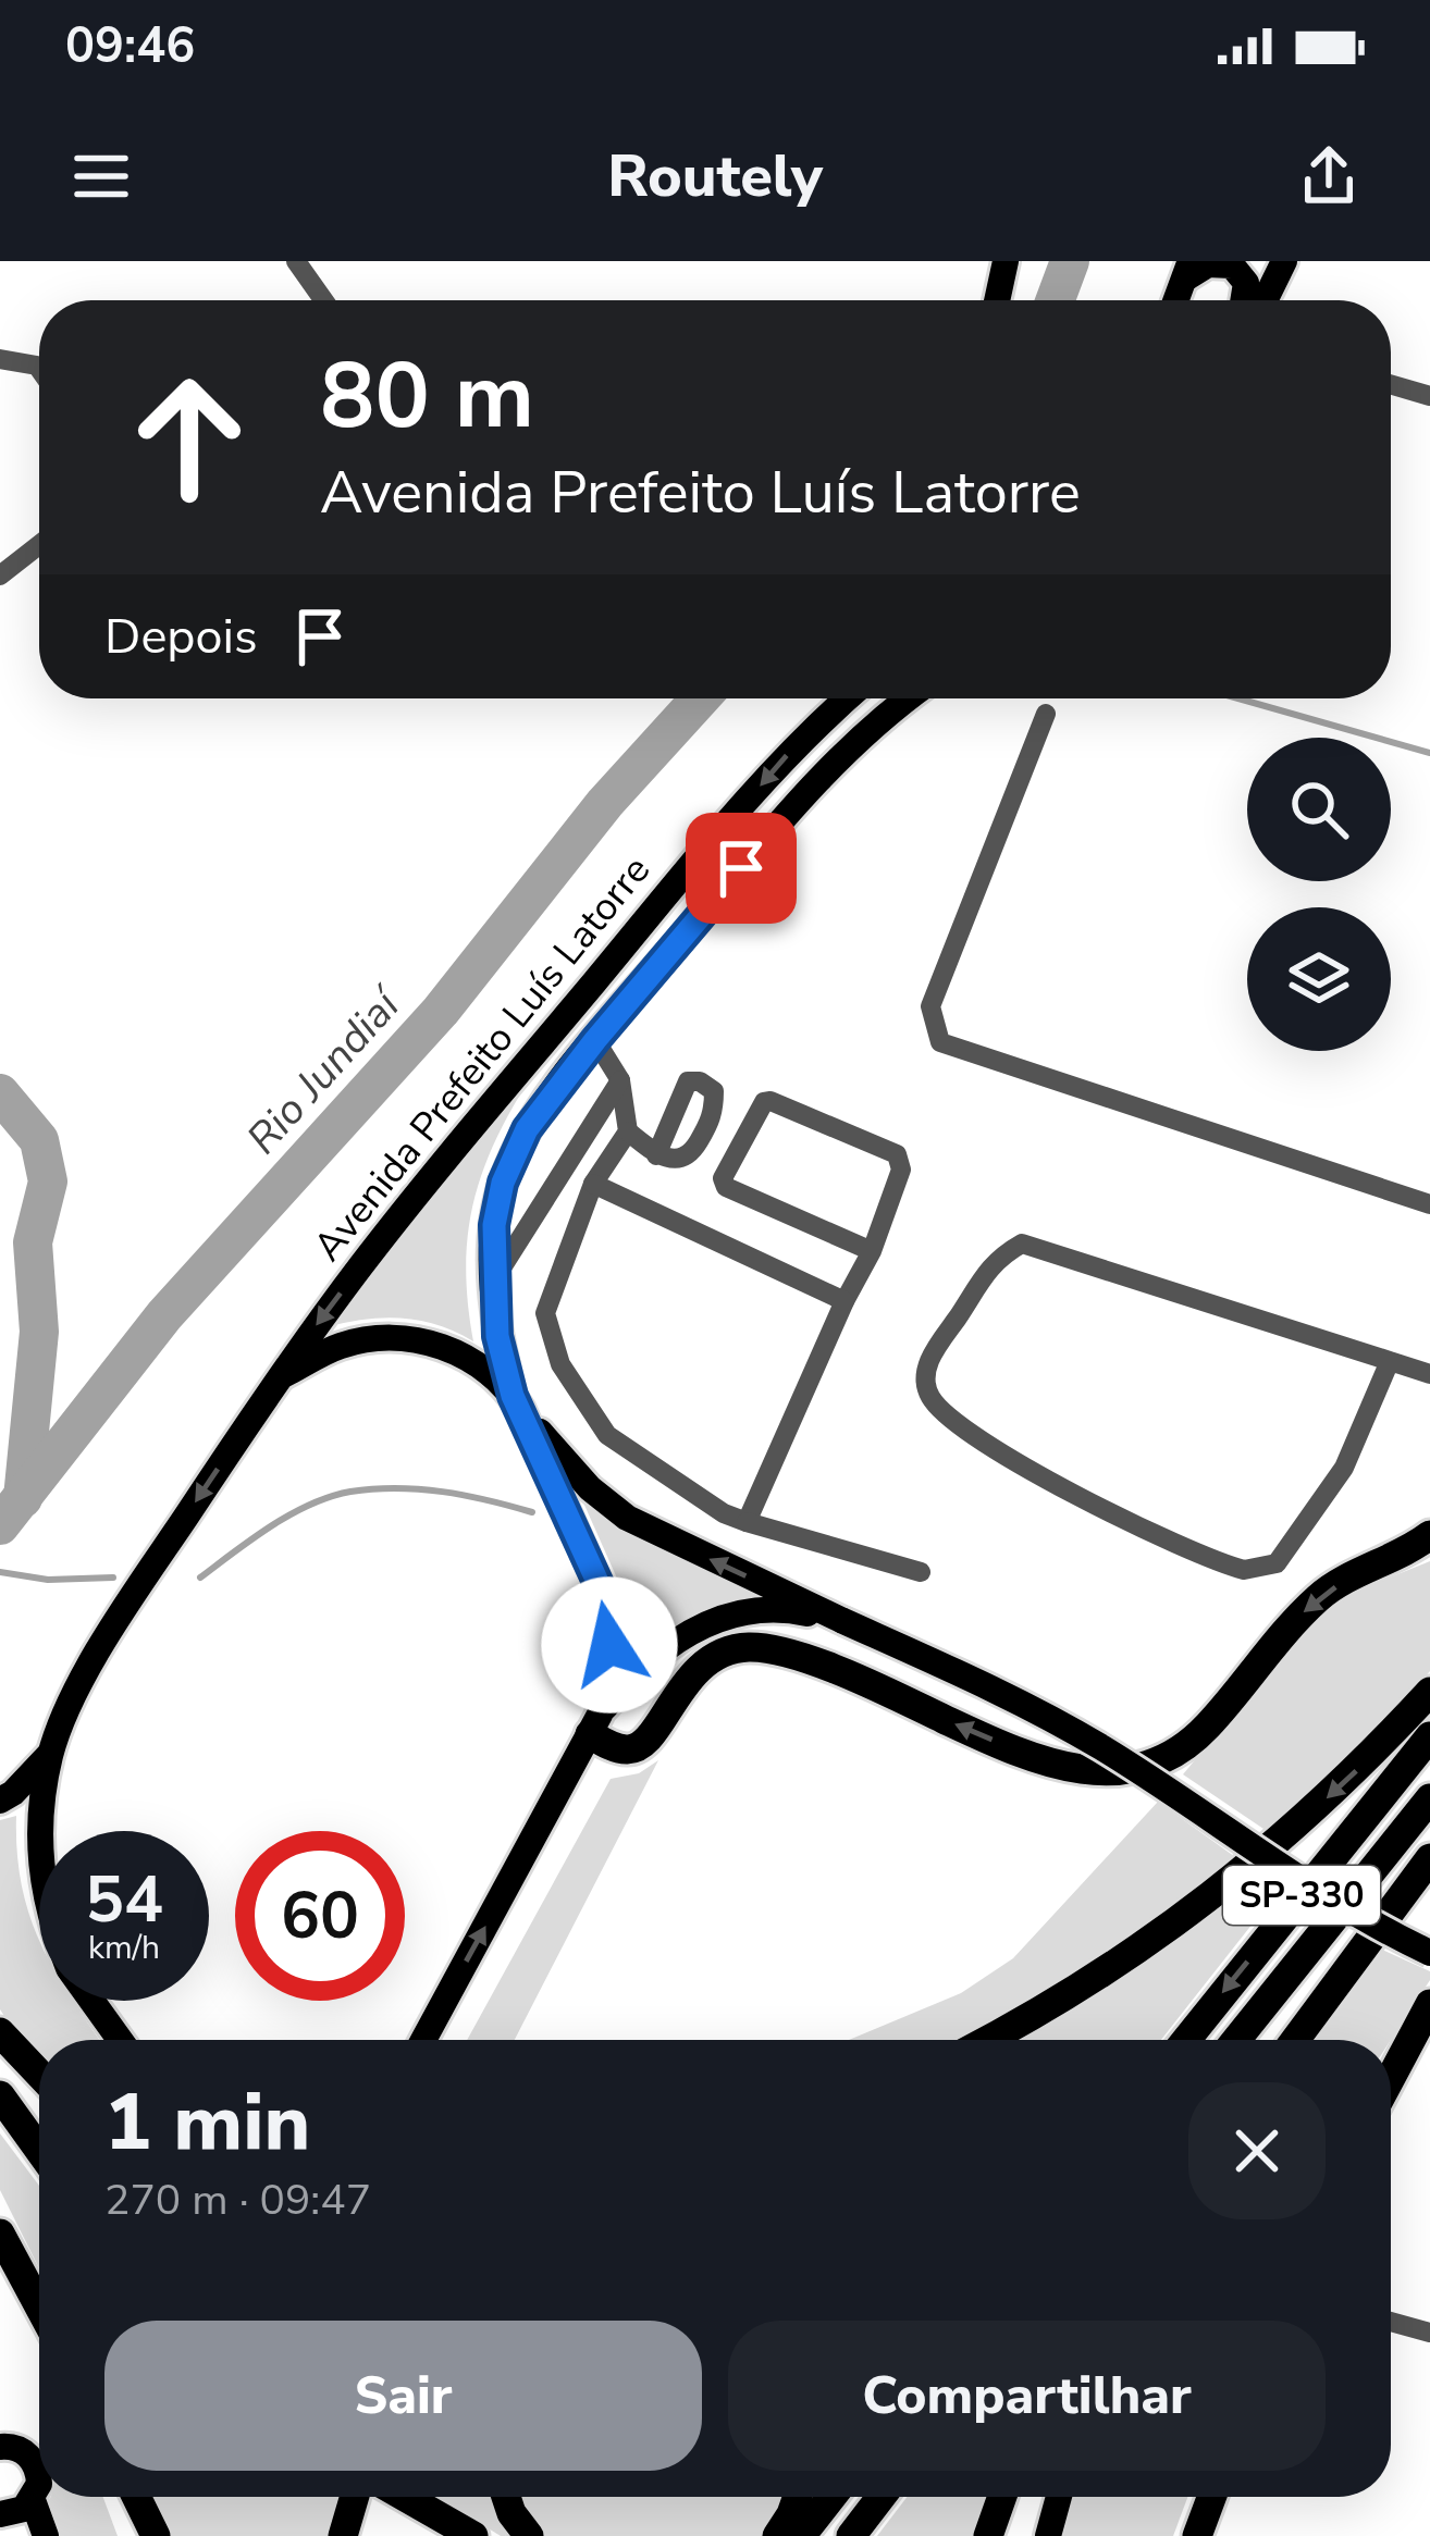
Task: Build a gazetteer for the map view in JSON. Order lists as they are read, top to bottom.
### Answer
{
  "streets": {
    "highway": ["SP-330"],
    "main road": ["Avenida Prefeito Luís Latorre"]
  },
  "water": ["Rio Jundiaí"],
  "page": {
    "status": "09:46",
    "header": "Routely",
    "turn": ["80 m", "Avenida Prefeito Luís Latorre"],
    "then": "Depois",
    "speed": "54 km/h",
    "limit": "60",
    "heading": ["1 min", "270 m · 09:47"],
    "buttons": ["Sair", "Compartilhar"]
  }
}
